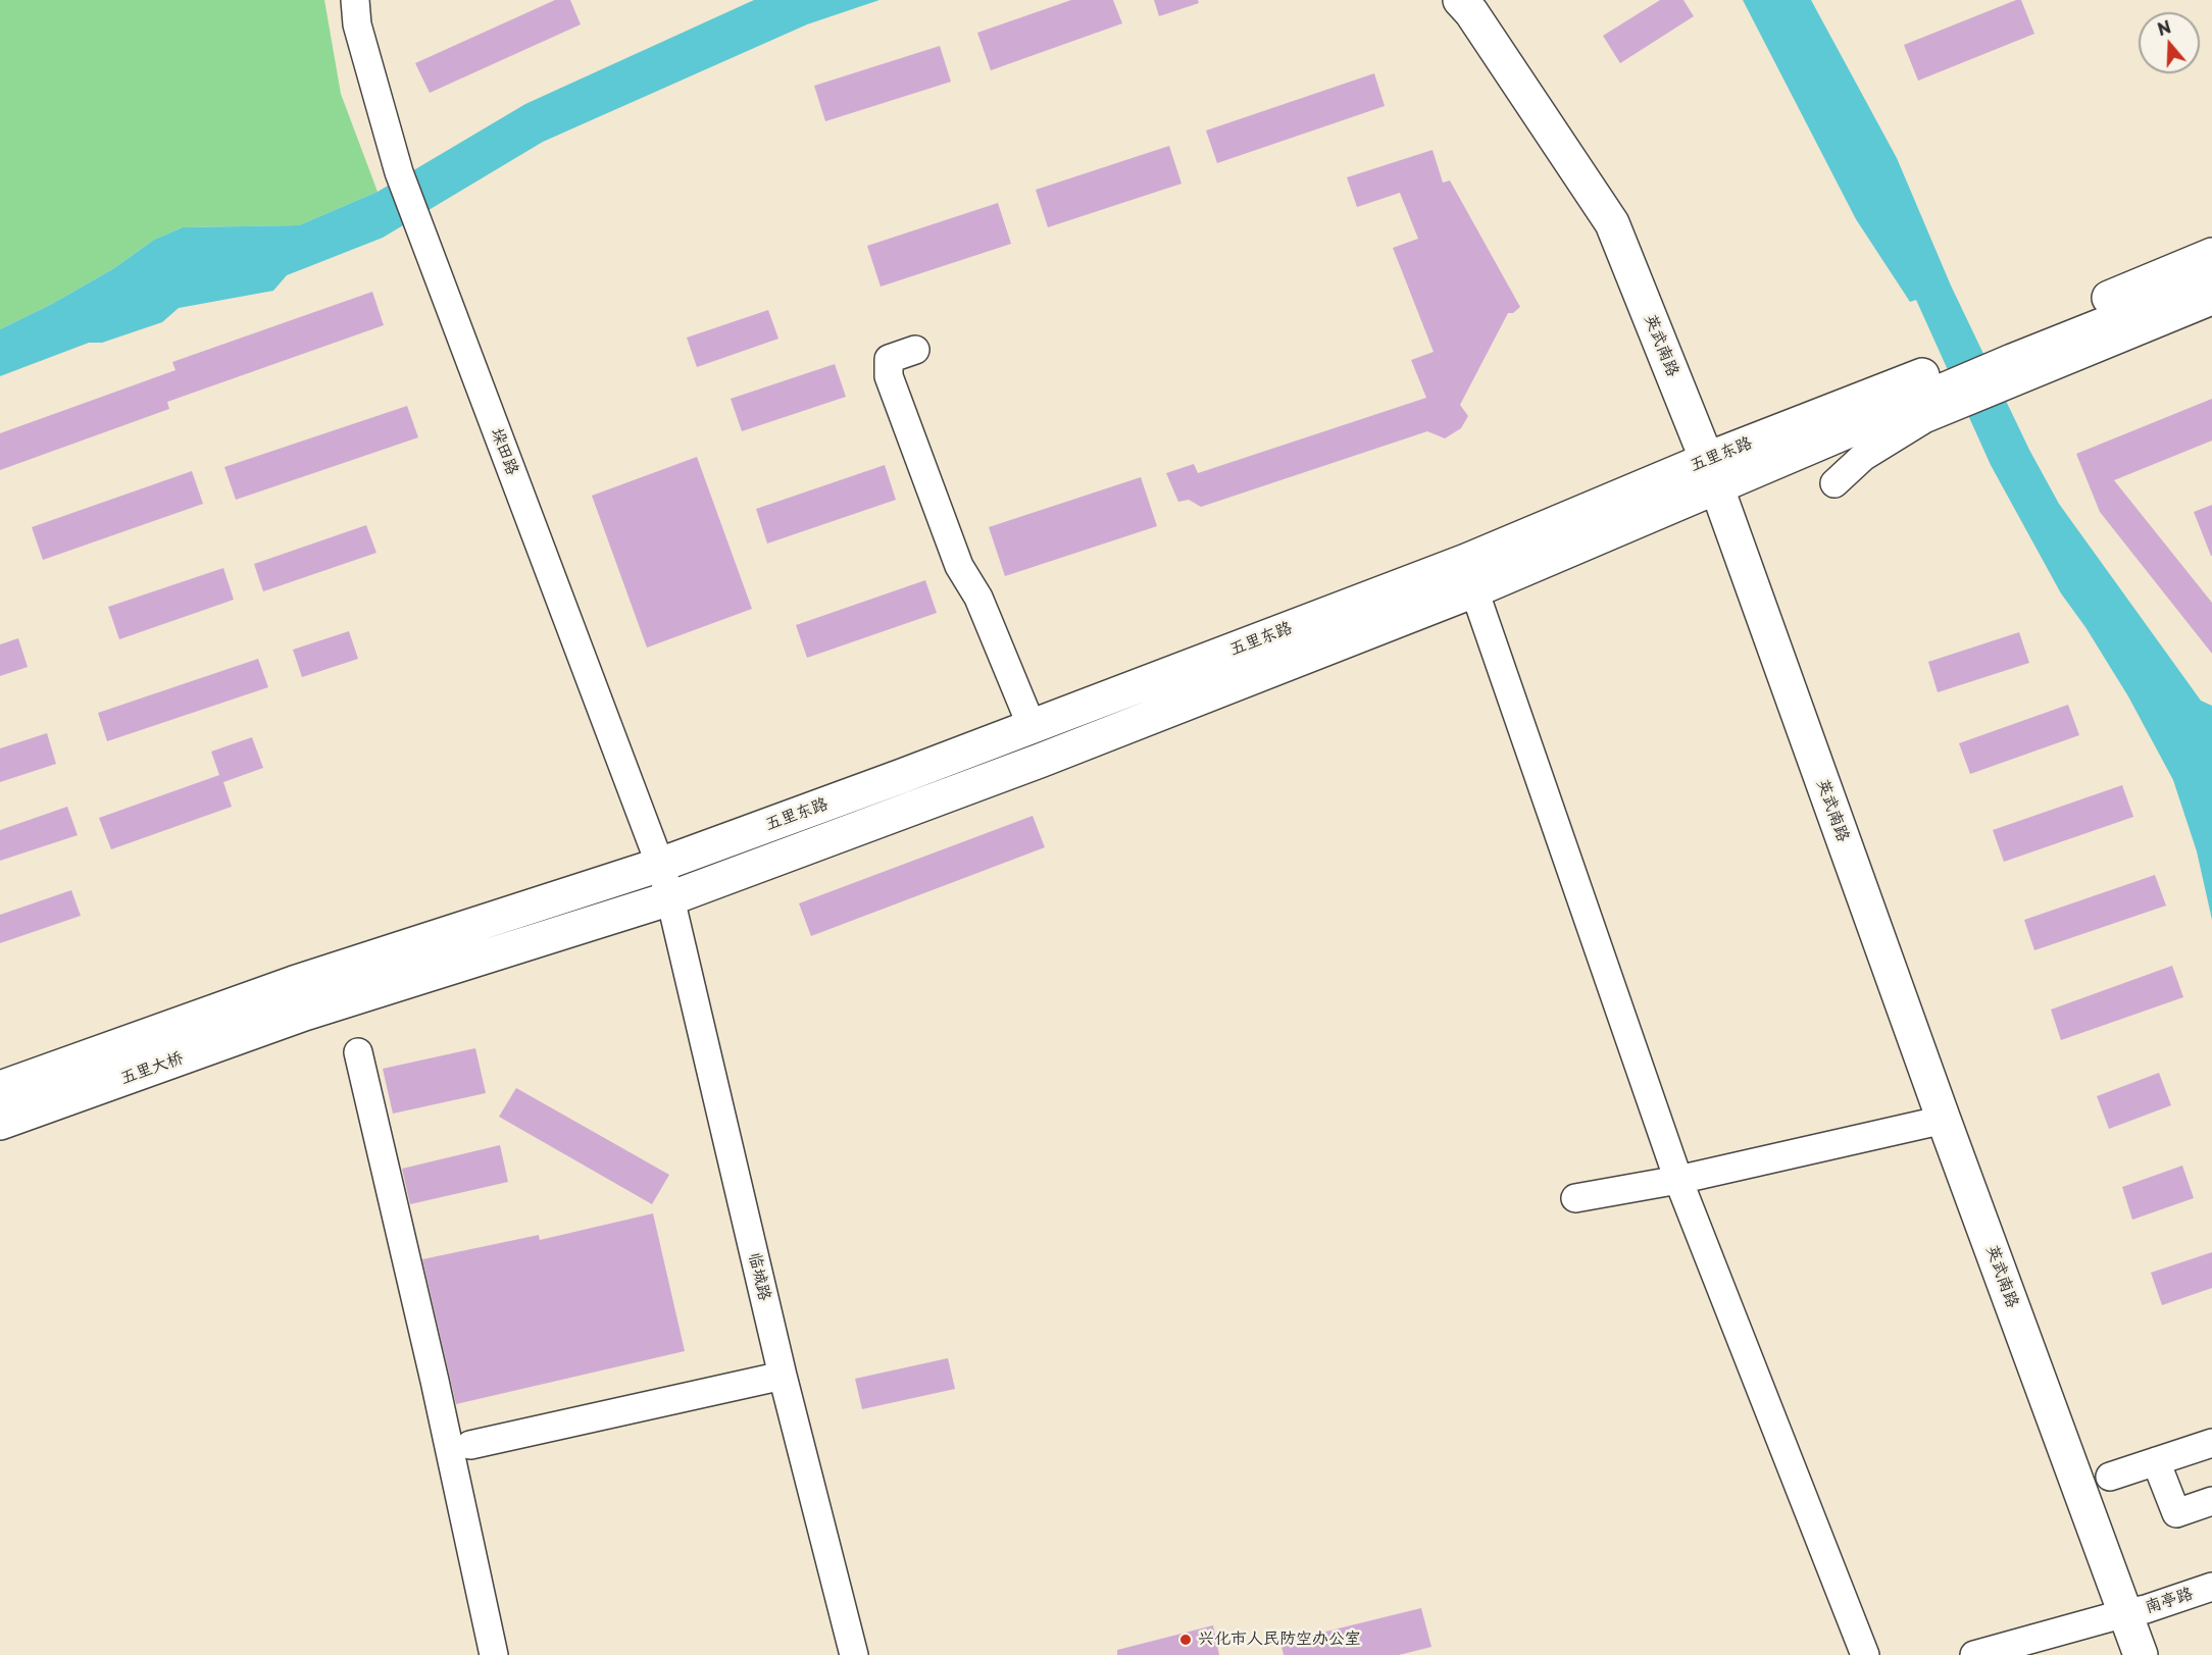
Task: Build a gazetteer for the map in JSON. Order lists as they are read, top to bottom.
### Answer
{
  "streets": {
    "main road": ["英武南路", "五里东路", "五里大桥"],
    "street": ["垛田路", "临城路", "南亭路"]
  },
  "crossings": [
    ["英武南路", "五里东路"],
    ["英武南路", "南亭路"],
    ["垛田路", "五里东路"],
    ["垛田路", "临城路"],
    ["五里东路", "五里大桥"],
    ["五里东路", "临城路"]
  ],
  "places": ["兴化市人民防空办公室"],
  "north": "top"
}
